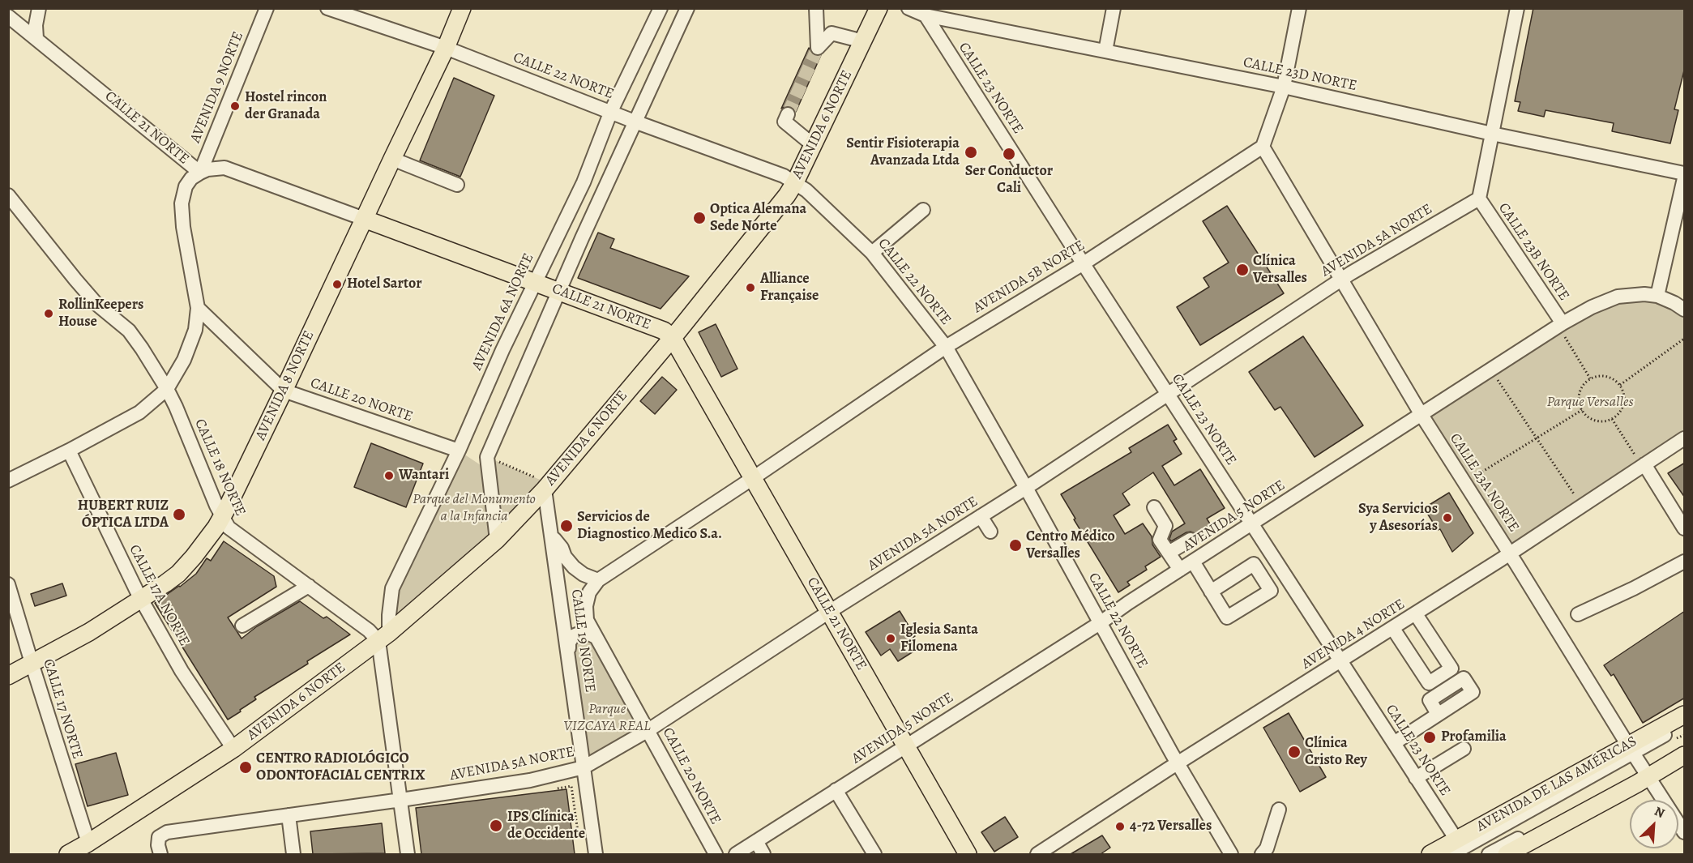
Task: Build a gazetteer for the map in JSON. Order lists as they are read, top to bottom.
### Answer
{
  "streets": {
    "main road": [
      "AVENIDA 6 NORTE",
      "CALLE 21 NORTE",
      "AVENIDA 8 NORTE",
      "AVENIDA DE LAS AMÉRICAS"
    ],
    "street": [
      "CALLE 23D NORTE",
      "CALLE 22 NORTE",
      "AVENIDA 9 NORTE",
      "CALLE 23 NORTE",
      "AVENIDA 5A NORTE",
      "CALLE 23B NORTE",
      "AVENIDA 5B NORTE",
      "AVENIDA 6A NORTE",
      "CALLE 20 NORTE",
      "CALLE 18 NORTE",
      "CALLE 23A NORTE",
      "AVENIDA 5 NORTE",
      "CALLE 17A NORTE",
      "AVENIDA 4 NORTE",
      "CALLE 19 NORTE",
      "CALLE 17 NORTE"
    ]
  },
  "crossings": [
    ["CALLE 23D NORTE", "CALLE 23 NORTE"],
    ["CALLE 22 NORTE", "AVENIDA 6 NORTE"],
    ["CALLE 22 NORTE", "AVENIDA 5A NORTE"],
    ["CALLE 22 NORTE", "AVENIDA 5B NORTE"],
    ["CALLE 22 NORTE", "AVENIDA 6A NORTE"],
    ["CALLE 22 NORTE", "AVENIDA 8 NORTE"],
    ["CALLE 22 NORTE", "AVENIDA 5 NORTE"],
    ["CALLE 22 NORTE", "AVENIDA 4 NORTE"],
    ["AVENIDA 9 NORTE", "CALLE 21 NORTE"],
    ["AVENIDA 9 NORTE", "CALLE 20 NORTE"],
    ["AVENIDA 9 NORTE", "CALLE 18 NORTE"],
    ["AVENIDA 9 NORTE", "CALLE 17A NORTE"],
    ["CALLE 23 NORTE", "AVENIDA 5A NORTE"],
    ["CALLE 23 NORTE", "AVENIDA 5B NORTE"],
    ["CALLE 23 NORTE", "AVENIDA 5 NORTE"],
    ["CALLE 23 NORTE", "AVENIDA 4 NORTE"],
    ["CALLE 23 NORTE", "AVENIDA DE LAS AMÉRICAS"],
    ["AVENIDA 6 NORTE", "CALLE 21 NORTE"],
    ["AVENIDA 6 NORTE", "AVENIDA 6A NORTE"],
    ["AVENIDA 6 NORTE", "CALLE 18 NORTE"],
    ["AVENIDA 6 NORTE", "CALLE 17A NORTE"],
    ["AVENIDA 6 NORTE", "CALLE 19 NORTE"],
    ["AVENIDA 6 NORTE", "CALLE 17 NORTE"],
    ["CALLE 21 NORTE", "AVENIDA 5A NORTE"],
    ["CALLE 21 NORTE", "AVENIDA 5B NORTE"],
    ["CALLE 21 NORTE", "AVENIDA 6A NORTE"],
    ["CALLE 21 NORTE", "AVENIDA 8 NORTE"],
    ["CALLE 21 NORTE", "AVENIDA 5 NORTE"],
    ["AVENIDA 5A NORTE", "CALLE 23B NORTE"],
    ["AVENIDA 5A NORTE", "CALLE 20 NORTE"],
    ["AVENIDA 5A NORTE", "CALLE 23A NORTE"],
    ["AVENIDA 5A NORTE", "CALLE 19 NORTE"],
    ["CALLE 23B NORTE", "AVENIDA 5 NORTE"],
    ["AVENIDA 5B NORTE", "CALLE 20 NORTE"],
    ["AVENIDA 5B NORTE", "CALLE 23A NORTE"],
    ["AVENIDA 6A NORTE", "CALLE 20 NORTE"],
    ["AVENIDA 6A NORTE", "CALLE 18 NORTE"],
    ["AVENIDA 8 NORTE", "CALLE 20 NORTE"],
    ["AVENIDA 8 NORTE", "CALLE 18 NORTE"],
    ["AVENIDA 8 NORTE", "CALLE 17A NORTE"],
    ["AVENIDA 8 NORTE", "CALLE 17 NORTE"],
    ["CALLE 23A NORTE", "AVENIDA 5 NORTE"],
    ["CALLE 23A NORTE", "AVENIDA 4 NORTE"],
    ["CALLE 23A NORTE", "AVENIDA DE LAS AMÉRICAS"]
  ],
  "parks": ["Parque Versalles", "Parque del Monumento a la Infancia", "Parque VIZCAYA REAL"],
  "places": [
    "Hostel rincon der Granada",
    "Sentir Fisioterapia Avanzada Ltda",
    "Ser Conductor Cali",
    "Optica Alemana Sede Norte",
    "Clínica Versalles",
    "Hotel Sartor",
    "Alliance Française",
    "RollinKeepers House",
    "Wantari",
    "HUBERT RUIZ ÓPTICA LTDA",
    "Sya Servicios y Asesorías",
    "Servicios de Diagnostico Medico S.a.",
    "Centro Médico Versalles",
    "Iglesia Santa Filomena",
    "Profamilia",
    "Clínica Cristo Rey",
    "CENTRO RADIOLÓGICO ODONTOFACIAL CENTRIX",
    "IPS Clínica de Occidente",
    "4-72 Versalles"
  ],
  "north": "top right"
}
